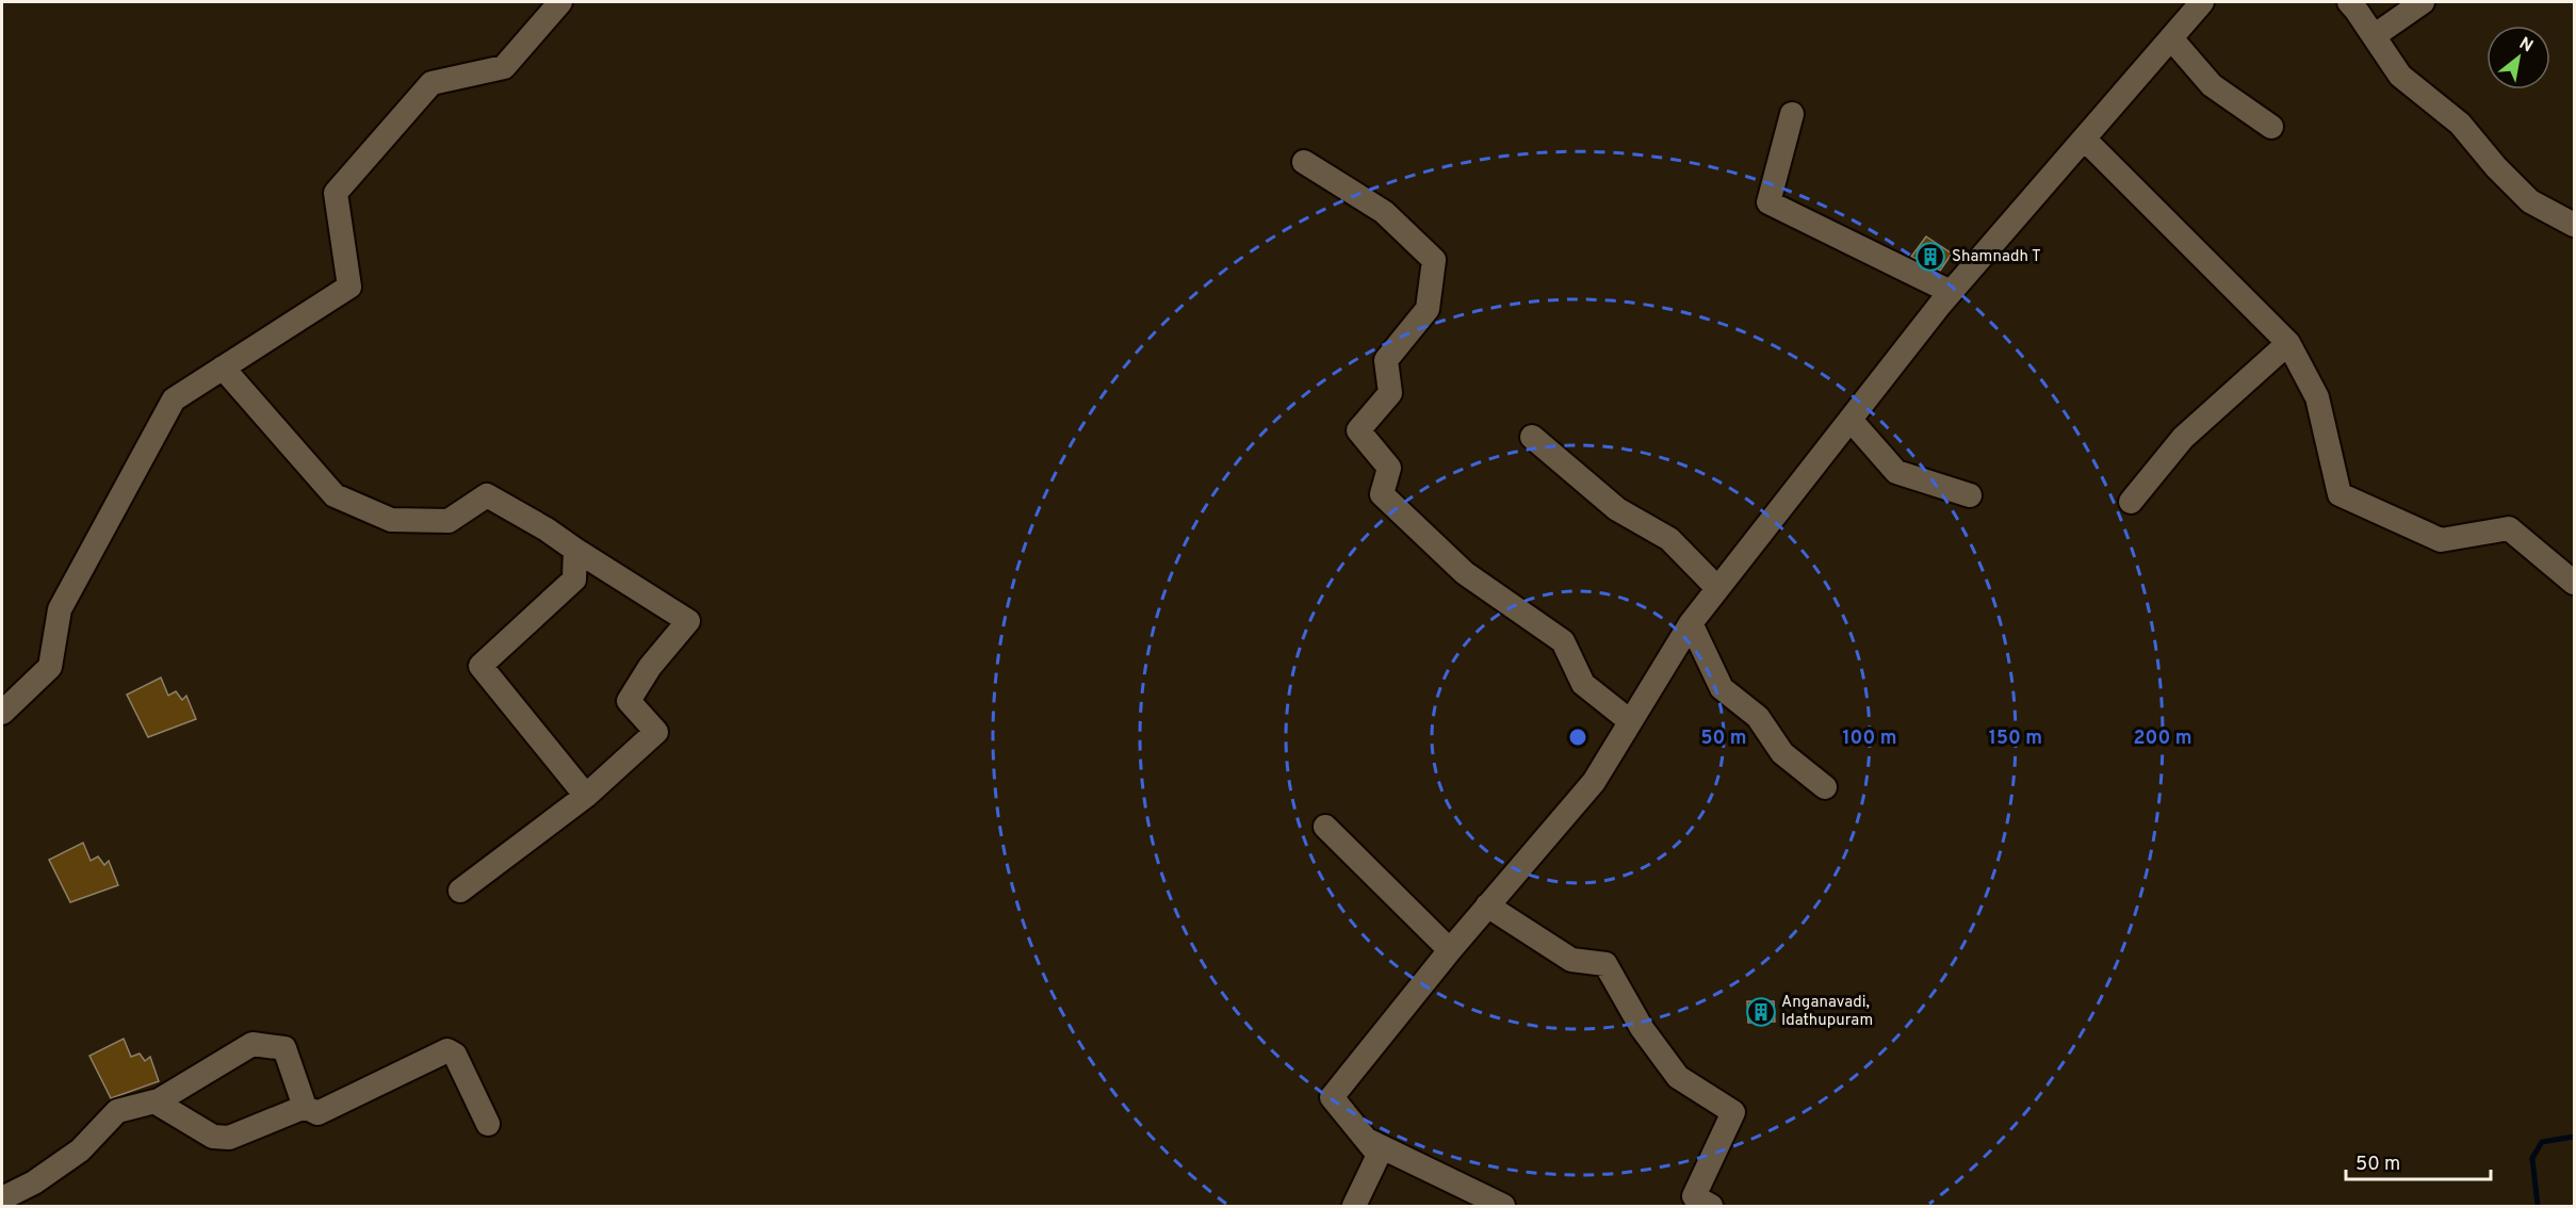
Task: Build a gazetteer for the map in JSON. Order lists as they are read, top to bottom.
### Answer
{
  "places": {
    "building": ["Shamnadh T", "Anganavadi, Idathupuram"]
  },
  "scale_bar": "50 m",
  "north": "top right",
  "rings": [
    "50 m",
    "100 m",
    "150 m",
    "200 m"
  ]
}
